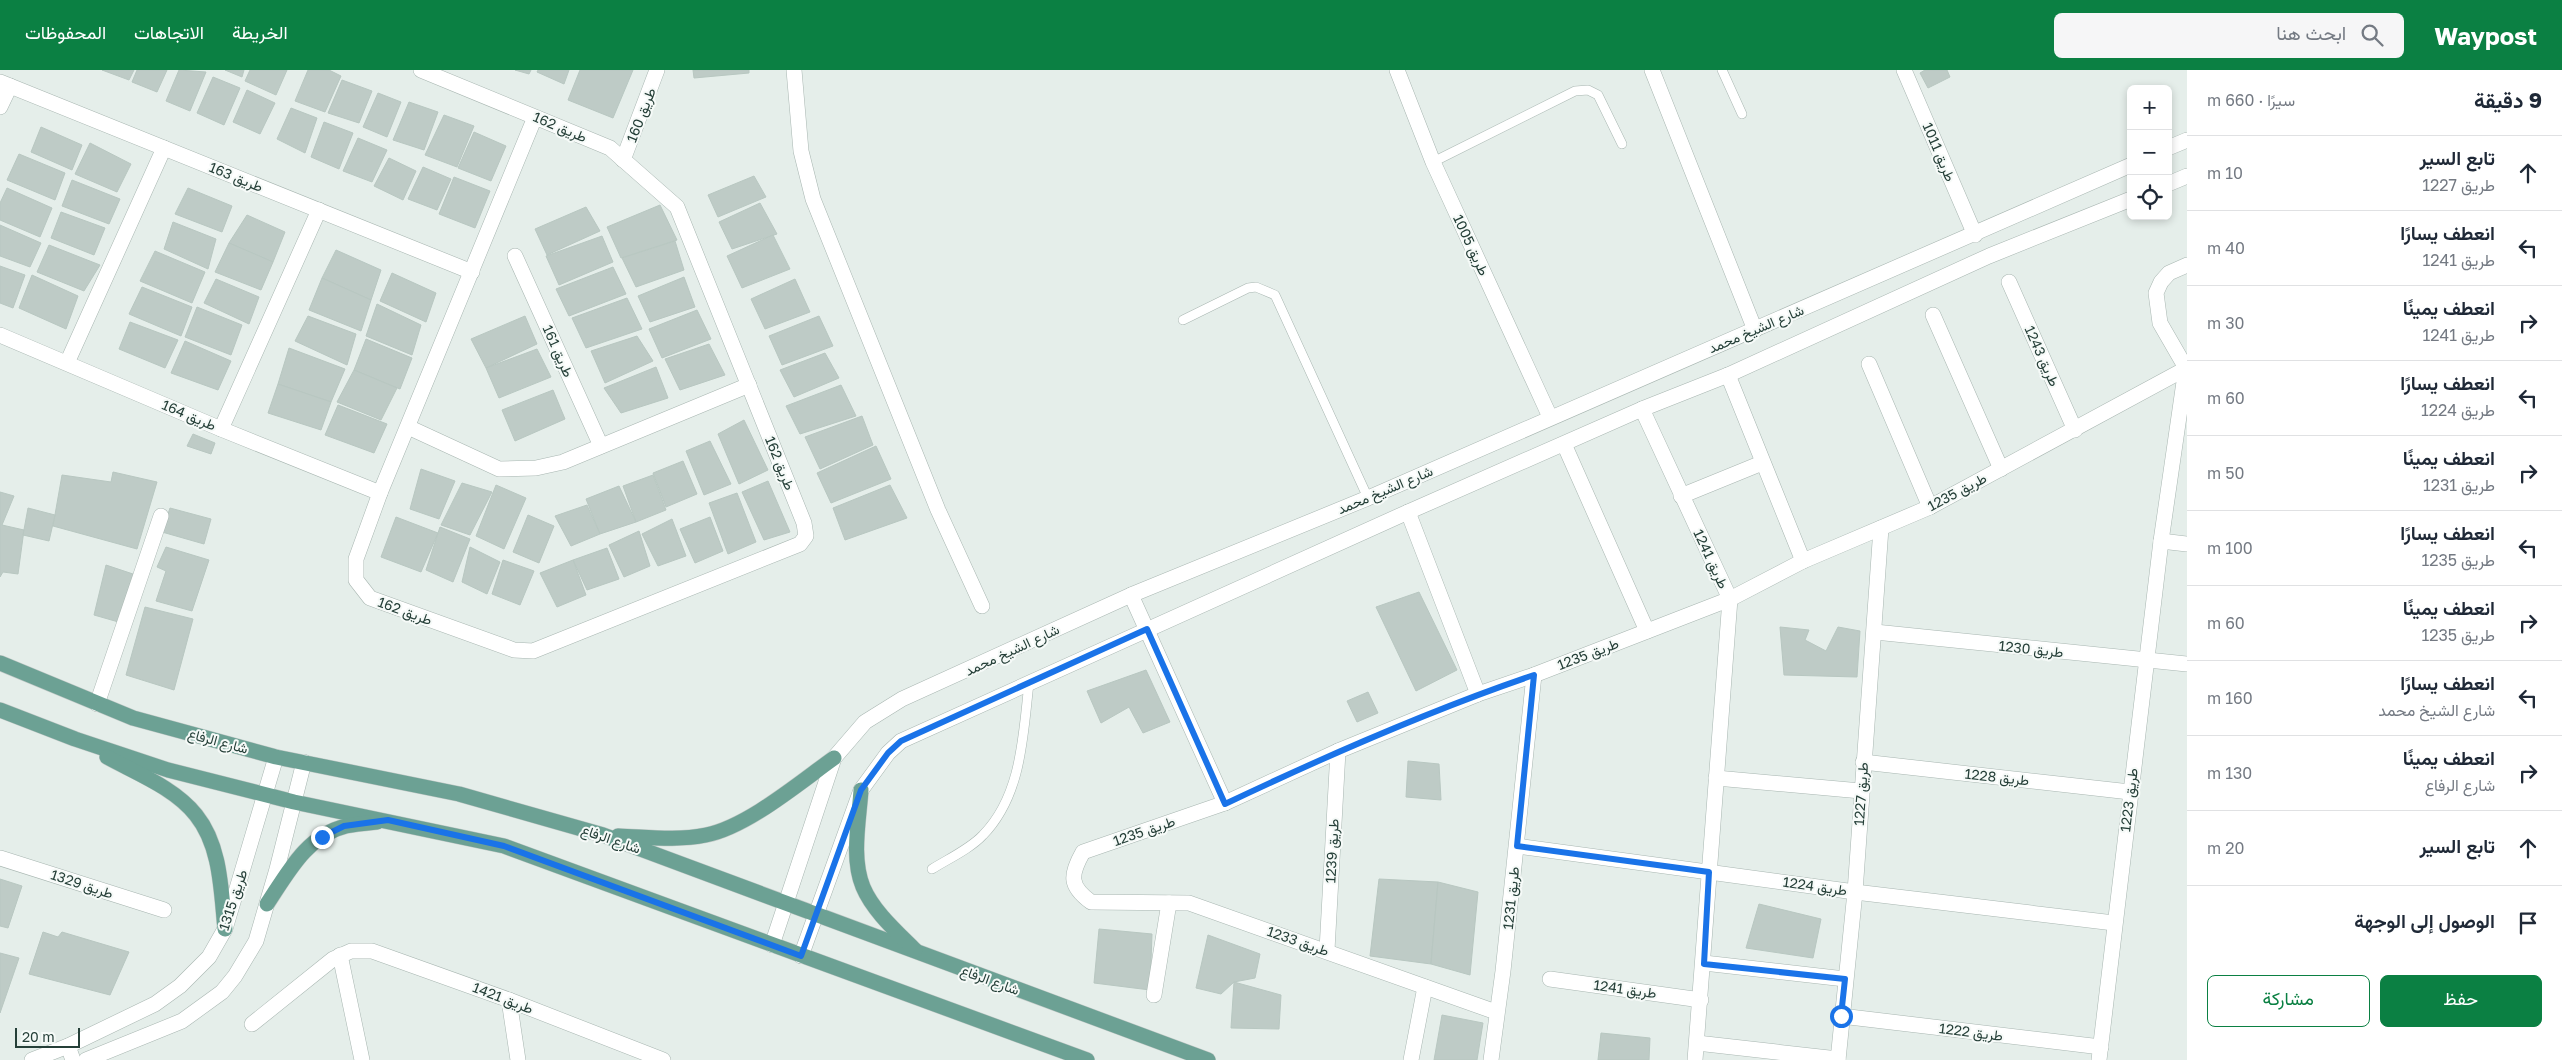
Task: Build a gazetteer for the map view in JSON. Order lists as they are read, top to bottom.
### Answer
{
  "streets": {
    "main road": ["شارع الرفاع"],
    "street": [
      "طريق 160",
      "طريق 162",
      "طريق 1011",
      "طريق 163",
      "طريق 1005",
      "شارع الشيخ محمد",
      "طريق 161",
      "طريق 1243",
      "طريق 164",
      "طريق 1235",
      "طريق 1241",
      "طريق 1230",
      "طريق 1228",
      "طريق 1227",
      "طريق 1223",
      "طريق 1239",
      "طريق 1329",
      "طريق 1224",
      "طريق 1231",
      "طريق 1315",
      "طريق 1233",
      "طريق 1421",
      "طريق 1222"
    ]
  },
  "crossings": [
    ["طريق 160", "طريق 162"],
    ["طريق 162", "طريق 164"],
    ["طريق 1011", "شارع الشيخ محمد"],
    ["طريق 1005", "شارع الشيخ محمد"],
    ["شارع الشيخ محمد", "طريق 1241"],
    ["شارع الشيخ محمد", "شارع الرفاع"],
    ["طريق 1243", "طريق 1235"],
    ["طريق 1235", "طريق 1241"],
    ["طريق 1235", "طريق 1227"],
    ["طريق 1235", "طريق 1223"],
    ["طريق 1235", "طريق 1239"],
    ["طريق 1235", "طريق 1231"],
    ["طريق 1235", "طريق 1233"],
    ["طريق 1241", "طريق 1227"],
    ["طريق 1241", "طريق 1224"],
    ["طريق 1230", "طريق 1227"],
    ["طريق 1230", "طريق 1223"],
    ["شارع الرفاع", "طريق 1315"],
    ["طريق 1228", "طريق 1227"],
    ["طريق 1228", "طريق 1223"],
    ["طريق 1227", "طريق 1224"],
    ["طريق 1227", "طريق 1222"],
    ["طريق 1223", "طريق 1224"],
    ["طريق 1223", "طريق 1222"],
    ["طريق 1239", "طريق 1233"],
    ["طريق 1224", "طريق 1231"],
    ["طريق 1231", "طريق 1233"]
  ],
  "scale_bar": "20 m",
  "page": {
    "header": "Waypost",
    "search": "ابحث هنا",
    "nav": ["الخريطة", "الاتجاهات", "المحفوظات"],
    "heading": ["9 دقيقة", "سيرًا · 660 m"],
    "map_buttons": ["+", "−"],
    "list": [
      ["تابع السير", "طريق 1227", "10 m"],
      ["انعطف يسارًا", "طريق 1241", "40 m"],
      ["انعطف يمينًا", "طريق 1241", "30 m"],
      ["انعطف يسارًا", "طريق 1224", "60 m"],
      ["انعطف يمينًا", "طريق 1231", "50 m"],
      ["انعطف يسارًا", "طريق 1235", "100 m"],
      ["انعطف يمينًا", "طريق 1235", "60 m"],
      ["انعطف يسارًا", "شارع الشيخ محمد", "160 m"],
      ["انعطف يمينًا", "شارع الرفاع", "130 m"],
      ["تابع السير", "20 m"],
      "الوصول إلى الوجهة"
    ],
    "buttons": ["حفظ", "مشاركة"],
    "scale": "20 m"
  }
}
